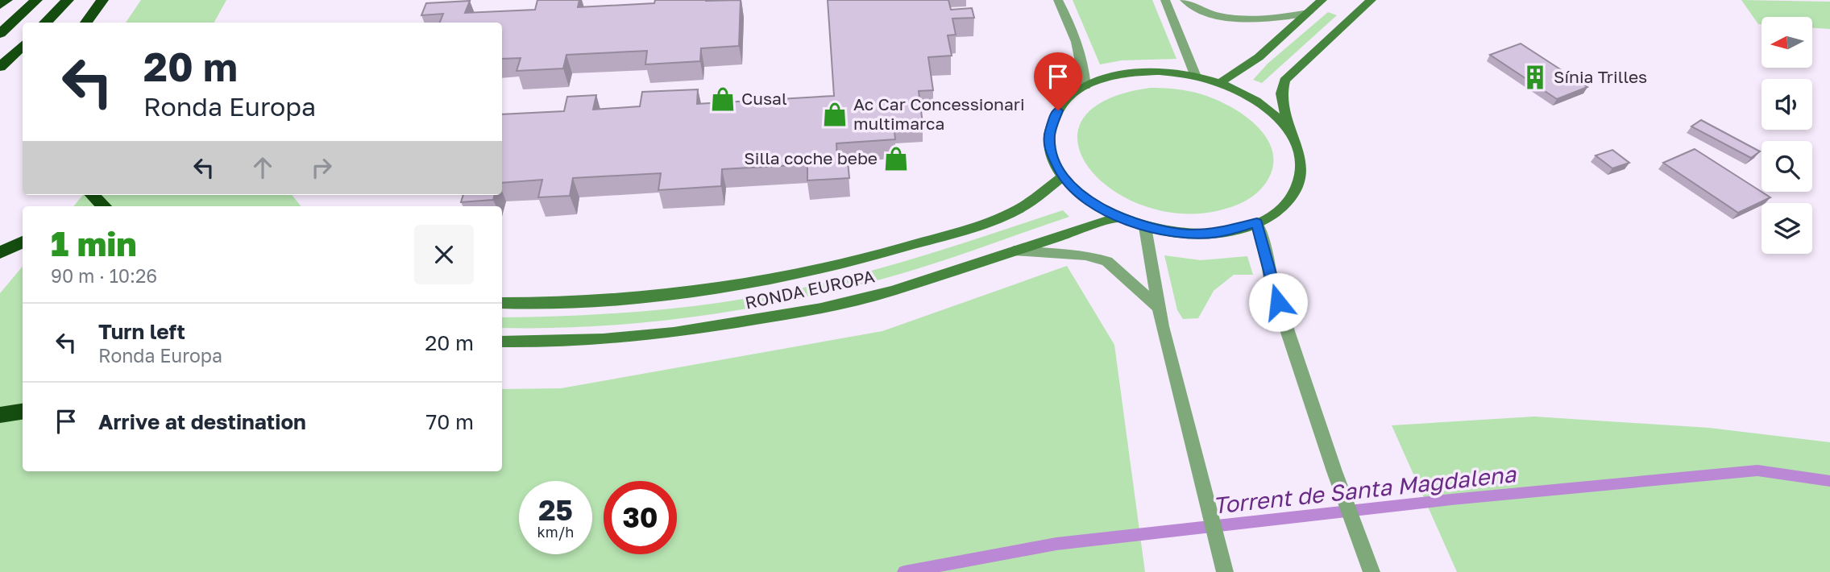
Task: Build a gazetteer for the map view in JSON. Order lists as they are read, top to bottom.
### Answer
{
  "streets": {
    "street": ["RONDA EUROPA"]
  },
  "water": ["Torrent de Santa Magdalena"],
  "places": {
    "building": ["Sínia Trilles"],
    "shop": ["Cusal", "Ac Car Concessionari multimarca", "Silla coche bebe"]
  },
  "north": "left",
  "page": {
    "turn": ["20 m", "Ronda Europa"],
    "heading": ["1 min", "90 m · 10:26"],
    "list": [
      {
        "name": "Turn left",
        "note": "Ronda Europa",
        "value": "20 m"
      },
      {
        "name": "Arrive at destination",
        "value": "70 m"
      }
    ],
    "speed": "25 km/h",
    "limit": "30"
  }
}
